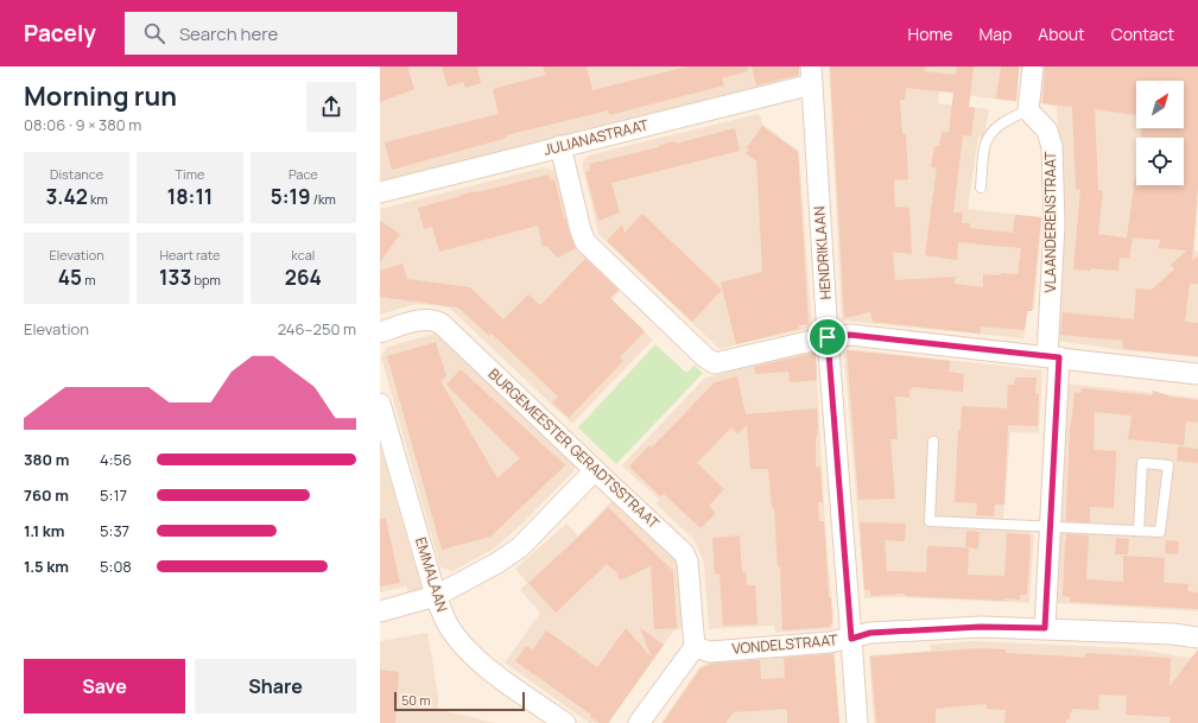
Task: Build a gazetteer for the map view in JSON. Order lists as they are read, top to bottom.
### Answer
{
  "streets": {
    "street": [
      "JULIANASTRAAT",
      "VLAANDERENSTRAAT",
      "HENDRIKLAAN",
      "BURGEMEESTER GERADTSSTRAAT",
      "EMMALAAN",
      "VONDELSTRAAT"
    ]
  },
  "crossings": [
    ["JULIANASTRAAT", "HENDRIKLAAN"],
    ["VLAANDERENSTRAAT", "VONDELSTRAAT"],
    ["HENDRIKLAAN", "VONDELSTRAAT"],
    ["BURGEMEESTER GERADTSSTRAAT", "VONDELSTRAAT"]
  ],
  "scale_bar": "50 m",
  "north": "top right",
  "page": {
    "header": "Pacely",
    "search": "Search here",
    "nav": [
      "Home",
      "Map",
      "About",
      "Contact"
    ],
    "heading": ["Morning run", "08:06 · 9 × 380 m"],
    "stats": [
      ["Distance", "3.42 km"],
      ["Time", "18:11"],
      ["Pace", "5:19 /km"],
      ["Elevation", "45 m"],
      ["Heart rate", "133 bpm"],
      ["kcal", "264"]
    ],
    "chart": ["Elevation", "246–250 m"],
    "list": [
      {
        "name": "380 m",
        "note": "4:56"
      },
      {
        "name": "760 m",
        "note": "5:17"
      },
      {
        "name": "1.1 km",
        "note": "5:37"
      },
      {
        "name": "1.5 km",
        "note": "5:08"
      }
    ],
    "buttons": ["Save", "Share"],
    "scale": "50 m"
  }
}
